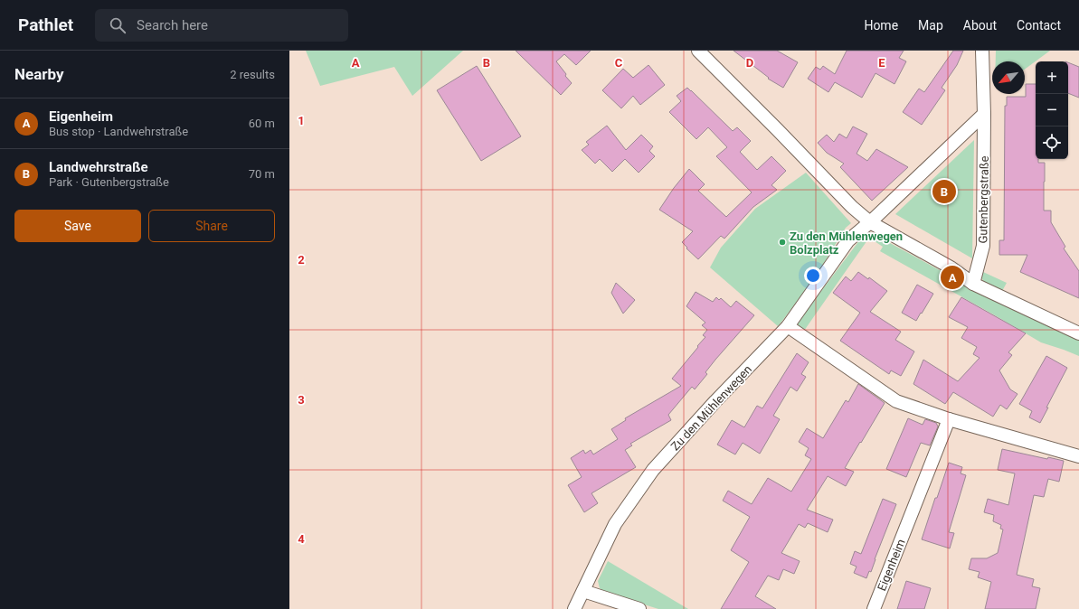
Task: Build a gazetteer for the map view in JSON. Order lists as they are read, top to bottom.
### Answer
{
  "streets": {
    "street": ["Gutenbergstraße", "Zu den Mühlenwegen", "Eigenheim"]
  },
  "places": ["Zu den Mühlenwegen Bolzplatz"],
  "north": "bottom left",
  "page": {
    "header": "Pathlet",
    "search": "Search here",
    "nav": [
      "Home",
      "Map",
      "About",
      "Contact"
    ],
    "heading": ["Nearby", "2 results"],
    "map_buttons": ["+", "−"],
    "list": [
      {
        "mark": "A",
        "name": "Eigenheim",
        "note": "Bus stop · Landwehrstraße",
        "value": "60 m"
      },
      {
        "mark": "B",
        "name": "Landwehrstraße",
        "note": "Park · Gutenbergstraße",
        "value": "70 m"
      }
    ],
    "pins": ["B", "A"],
    "buttons": ["Save", "Share"]
  },
  "grid": {
    "columns": [
      "A",
      "B",
      "C",
      "D",
      "E"
    ],
    "rows": [
      "1",
      "2",
      "3",
      "4"
    ]
  }
}
